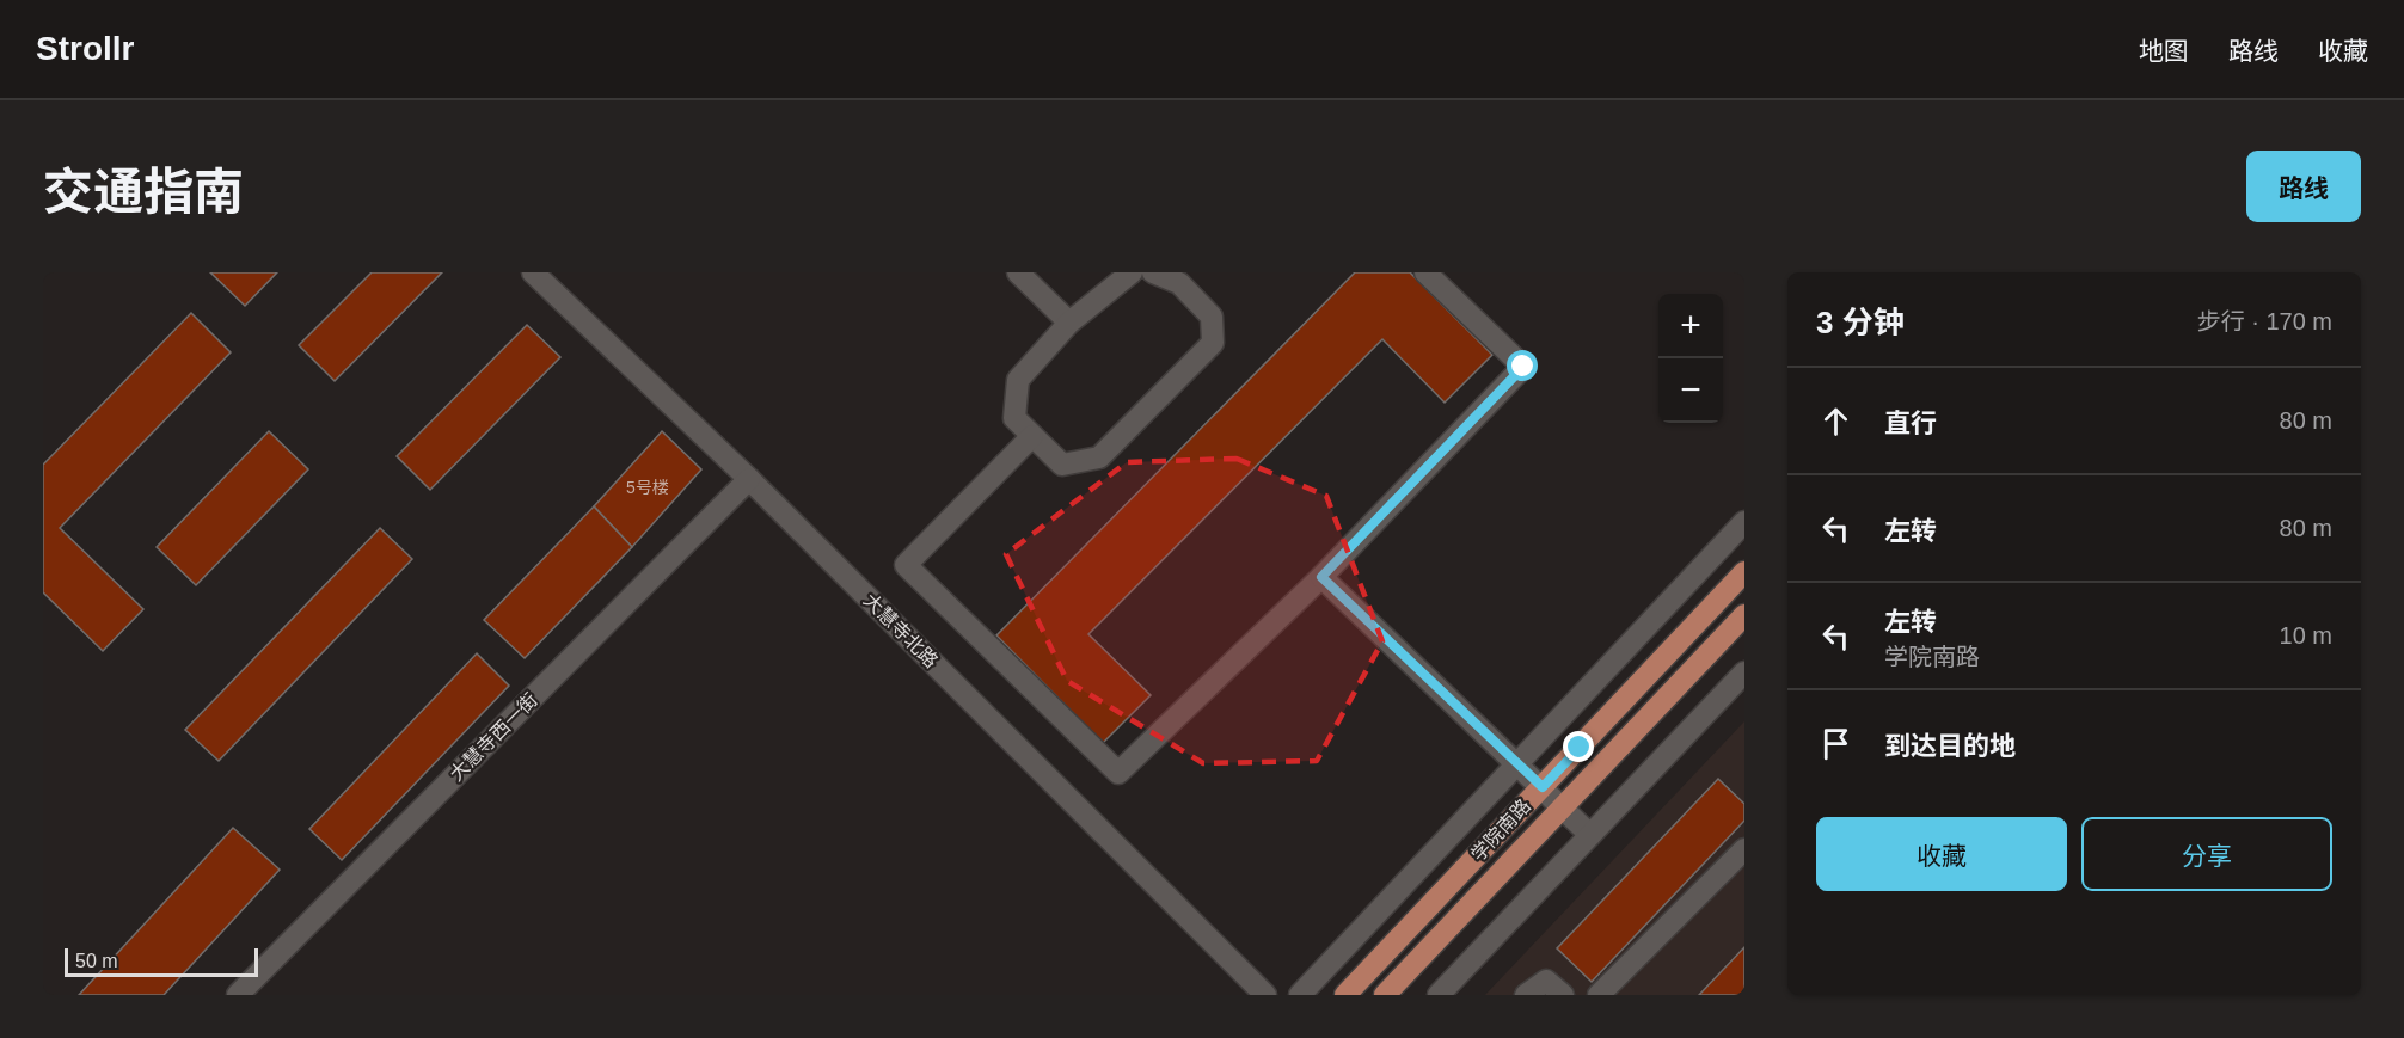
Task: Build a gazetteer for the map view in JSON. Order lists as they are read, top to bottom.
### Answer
{
  "streets": {
    "main road": ["学院南路"],
    "street": ["大慧寺北路", "大慧寺西一街"]
  },
  "crossings": [
    ["大慧寺北路", "大慧寺西一街"]
  ],
  "house_numbers": ["5号楼"],
  "scale_bar": "50 m",
  "page": {
    "header": "Strollr",
    "nav": ["地图", "路线", "收藏"],
    "title": "交通指南",
    "buttons": [
      "路线",
      ["收藏", "分享"]
    ],
    "heading": ["3 分钟", "步行 · 170 m"],
    "map_buttons": ["+", "−"],
    "list": [
      ["直行", "80 m"],
      ["左转", "80 m"],
      ["左转", "学院南路", "10 m"],
      "到达目的地"
    ],
    "scale": "50 m"
  }
}
